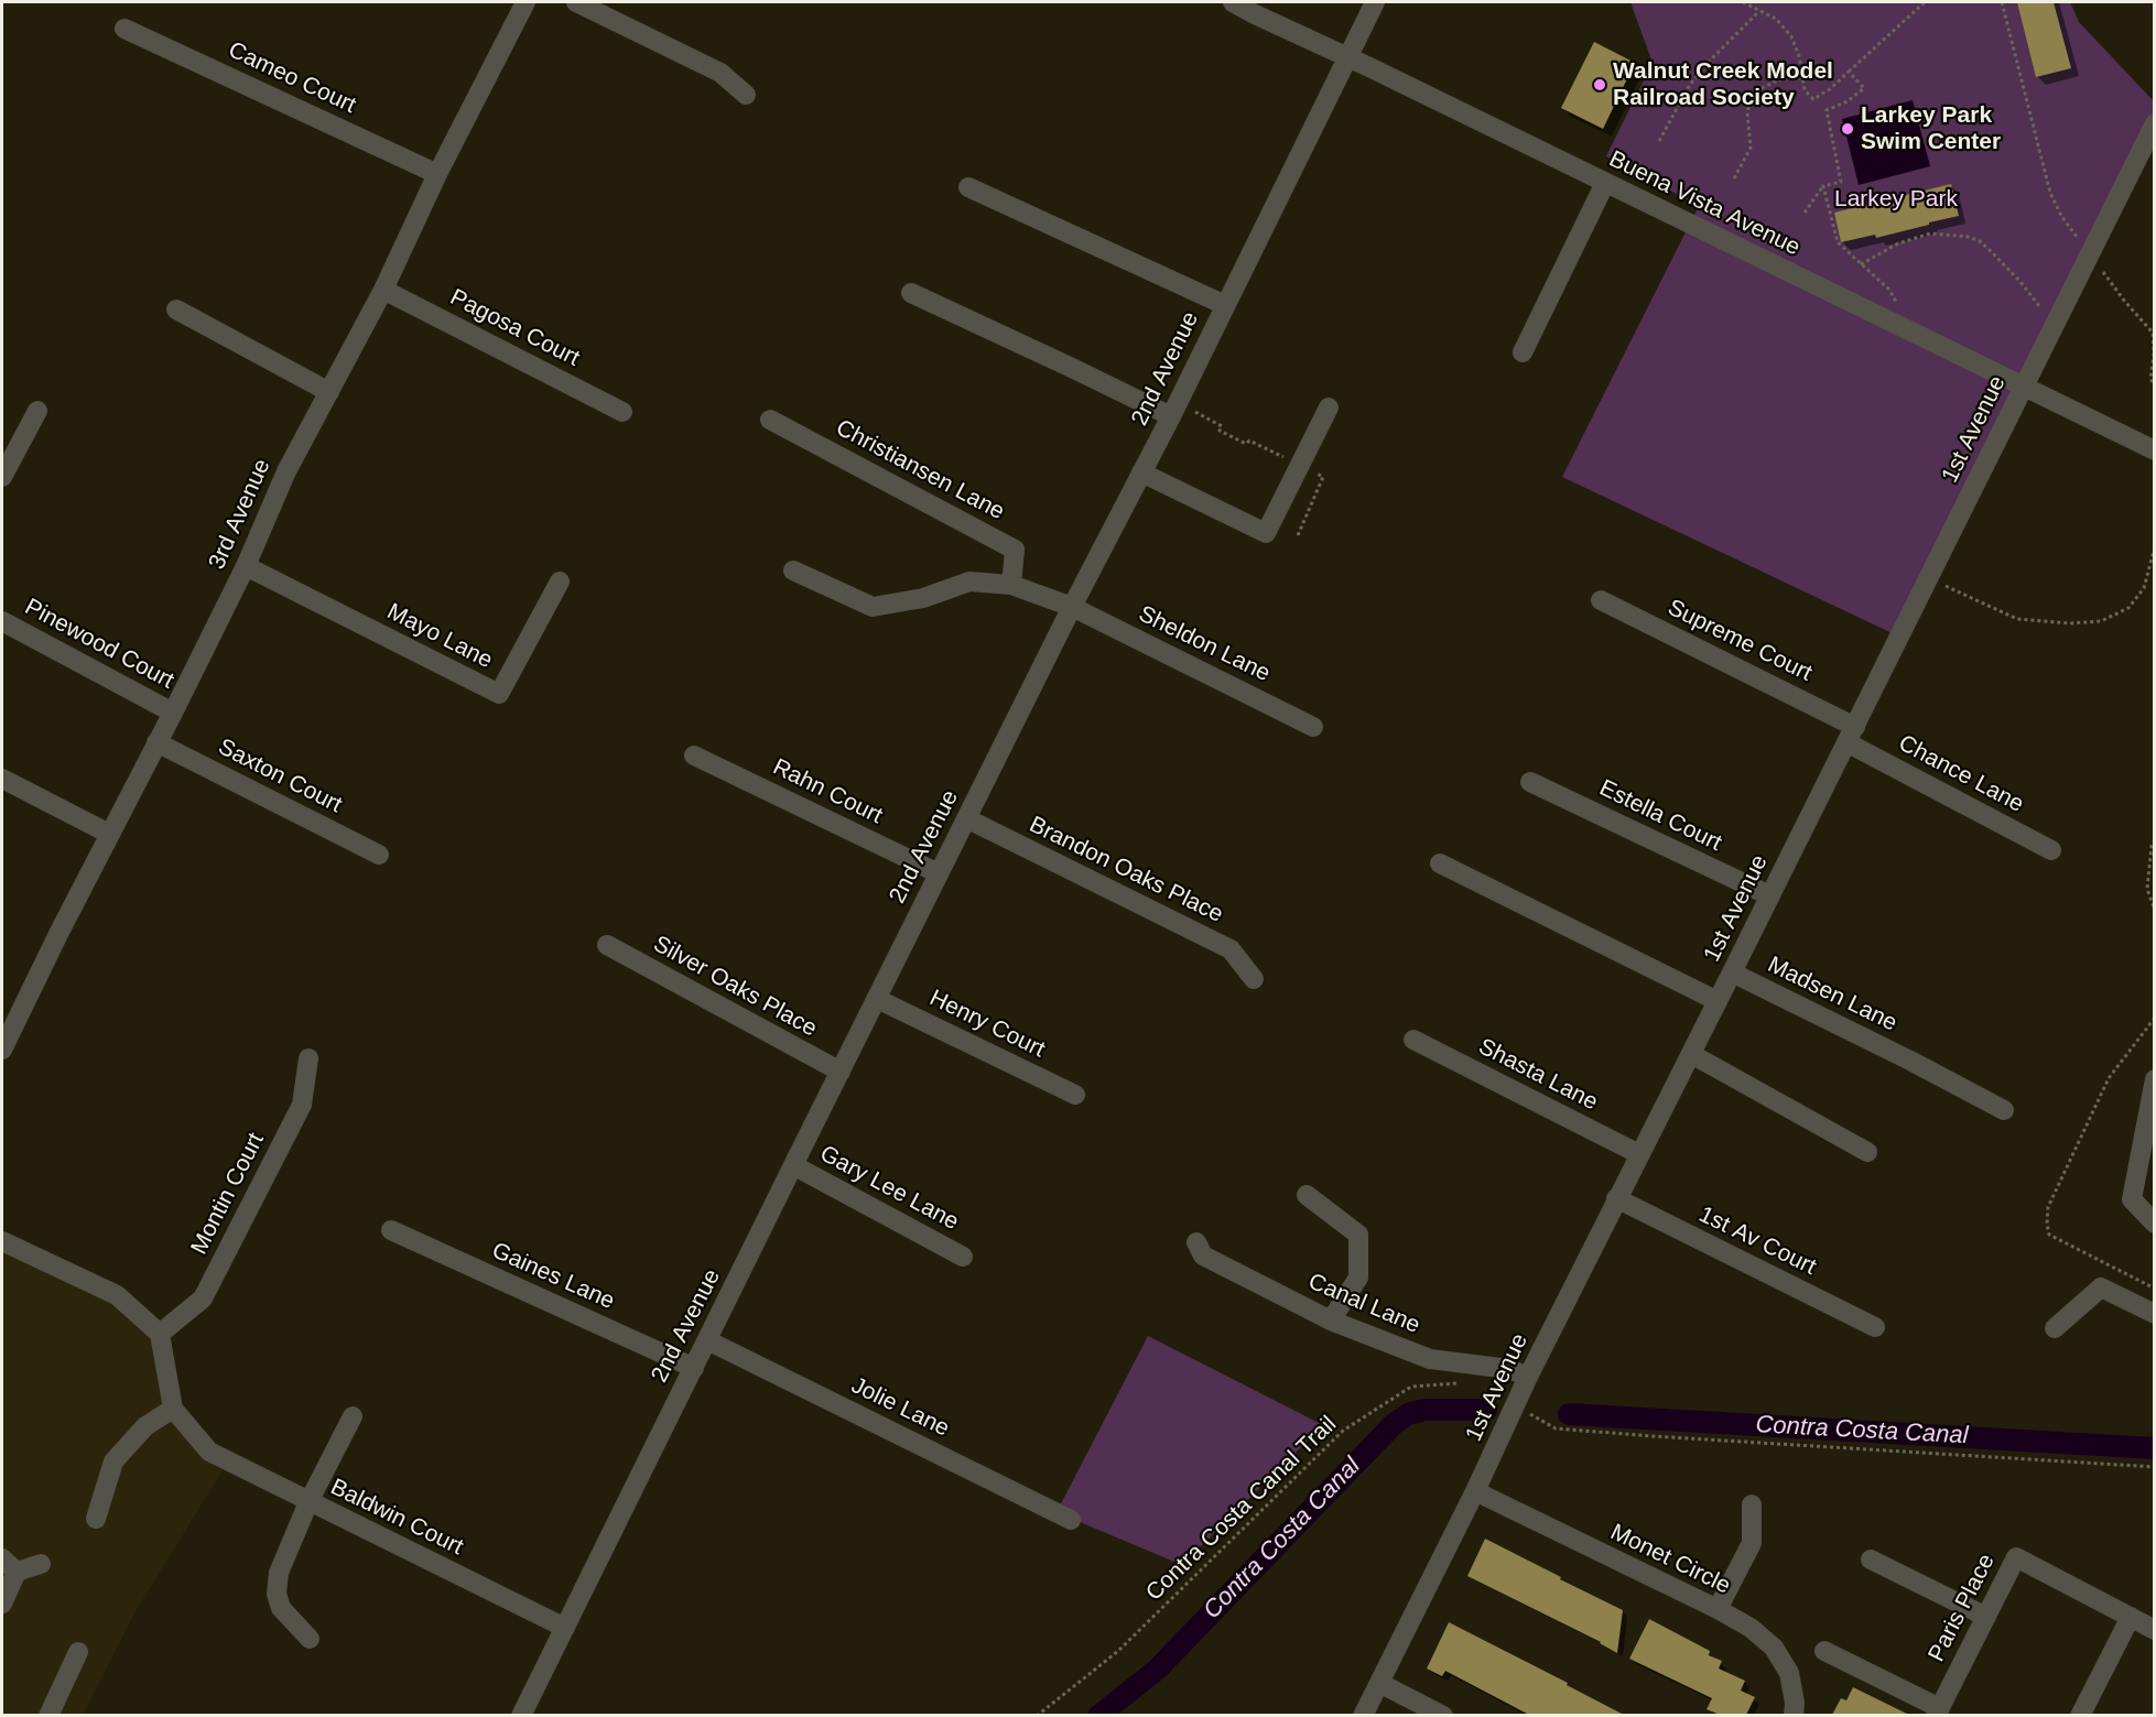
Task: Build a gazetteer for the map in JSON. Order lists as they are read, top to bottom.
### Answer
{
  "streets": {
    "street": [
      "Cameo Court",
      "Buena Vista Avenue",
      "Pagosa Court",
      "2nd Avenue",
      "1st Avenue",
      "Christiansen Lane",
      "3rd Avenue",
      "Mayo Lane",
      "Supreme Court",
      "Pinewood Court",
      "Sheldon Lane",
      "Chance Lane",
      "Saxton Court",
      "Rahn Court",
      "Estella Court",
      "Brandon Oaks Place",
      "Silver Oaks Place",
      "Madsen Lane",
      "Henry Court",
      "Shasta Lane",
      "Gary Lee Lane",
      "Montin Court",
      "1st Av Court",
      "Gaines Lane",
      "Canal Lane",
      "Jolie Lane",
      "Baldwin Court",
      "Monet Circle",
      "Paris Place"
    ],
    "path": ["Contra Costa Canal Trail"]
  },
  "crossings": [
    ["Cameo Court", "3rd Avenue"],
    ["Buena Vista Avenue", "2nd Avenue"],
    ["Buena Vista Avenue", "1st Avenue"],
    ["Pagosa Court", "3rd Avenue"],
    ["2nd Avenue", "Sheldon Lane"],
    ["2nd Avenue", "Rahn Court"],
    ["2nd Avenue", "Brandon Oaks Place"],
    ["2nd Avenue", "Silver Oaks Place"],
    ["2nd Avenue", "Henry Court"],
    ["2nd Avenue", "Gary Lee Lane"],
    ["2nd Avenue", "Gaines Lane"],
    ["2nd Avenue", "Jolie Lane"],
    ["2nd Avenue", "Baldwin Court"],
    ["1st Avenue", "Supreme Court"],
    ["1st Avenue", "Chance Lane"],
    ["1st Avenue", "Estella Court"],
    ["1st Avenue", "Madsen Lane"],
    ["1st Avenue", "Shasta Lane"],
    ["1st Avenue", "1st Av Court"],
    ["1st Avenue", "Canal Lane"],
    ["1st Avenue", "Monet Circle"],
    ["Christiansen Lane", "Sheldon Lane"],
    ["3rd Avenue", "Mayo Lane"],
    ["3rd Avenue", "Pinewood Court"],
    ["3rd Avenue", "Saxton Court"],
    ["Supreme Court", "Chance Lane"]
  ],
  "water": ["Contra Costa Canal"],
  "parks": ["Larkey Park"],
  "places": ["Walnut Creek Model Railroad Society", "Larkey Park Swim Center"]
}
